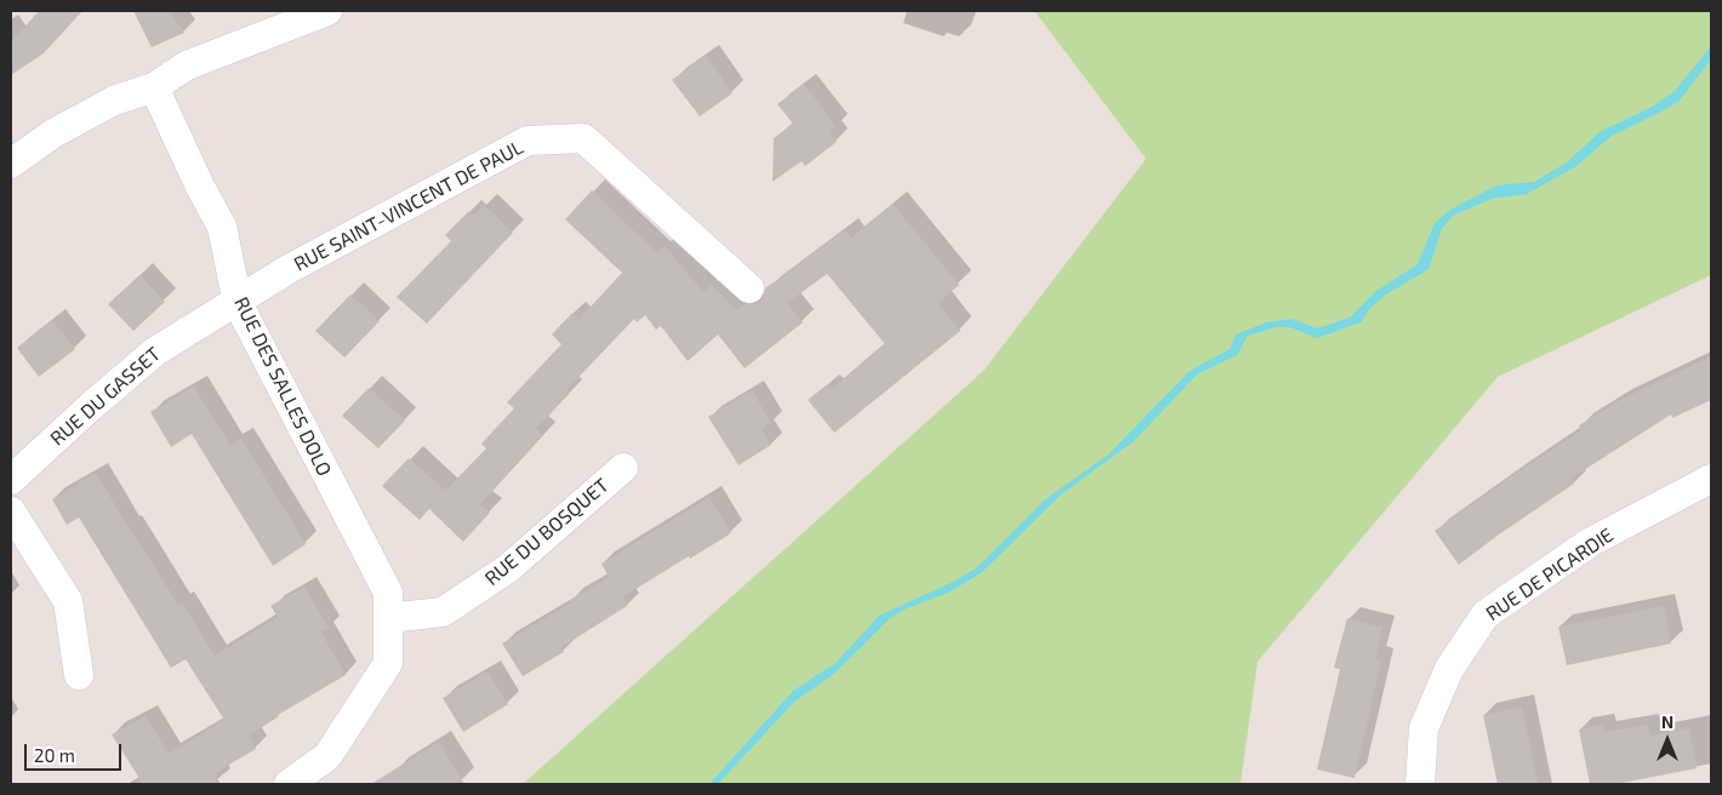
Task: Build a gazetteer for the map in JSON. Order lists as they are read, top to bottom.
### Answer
{
  "streets": {
    "street": [
      "RUE SAINT-VINCENT DE PAUL",
      "RUE DES SALLES DOLO",
      "RUE DU GASSET",
      "RUE DU BOSQUET",
      "RUE DE PICARDIE"
    ]
  },
  "crossings": [
    ["RUE SAINT-VINCENT DE PAUL", "RUE DES SALLES DOLO"],
    ["RUE SAINT-VINCENT DE PAUL", "RUE DU GASSET"],
    ["RUE DES SALLES DOLO", "RUE DU GASSET"],
    ["RUE DES SALLES DOLO", "RUE DU BOSQUET"]
  ],
  "scale_bar": "20 m",
  "north": "top"
}
